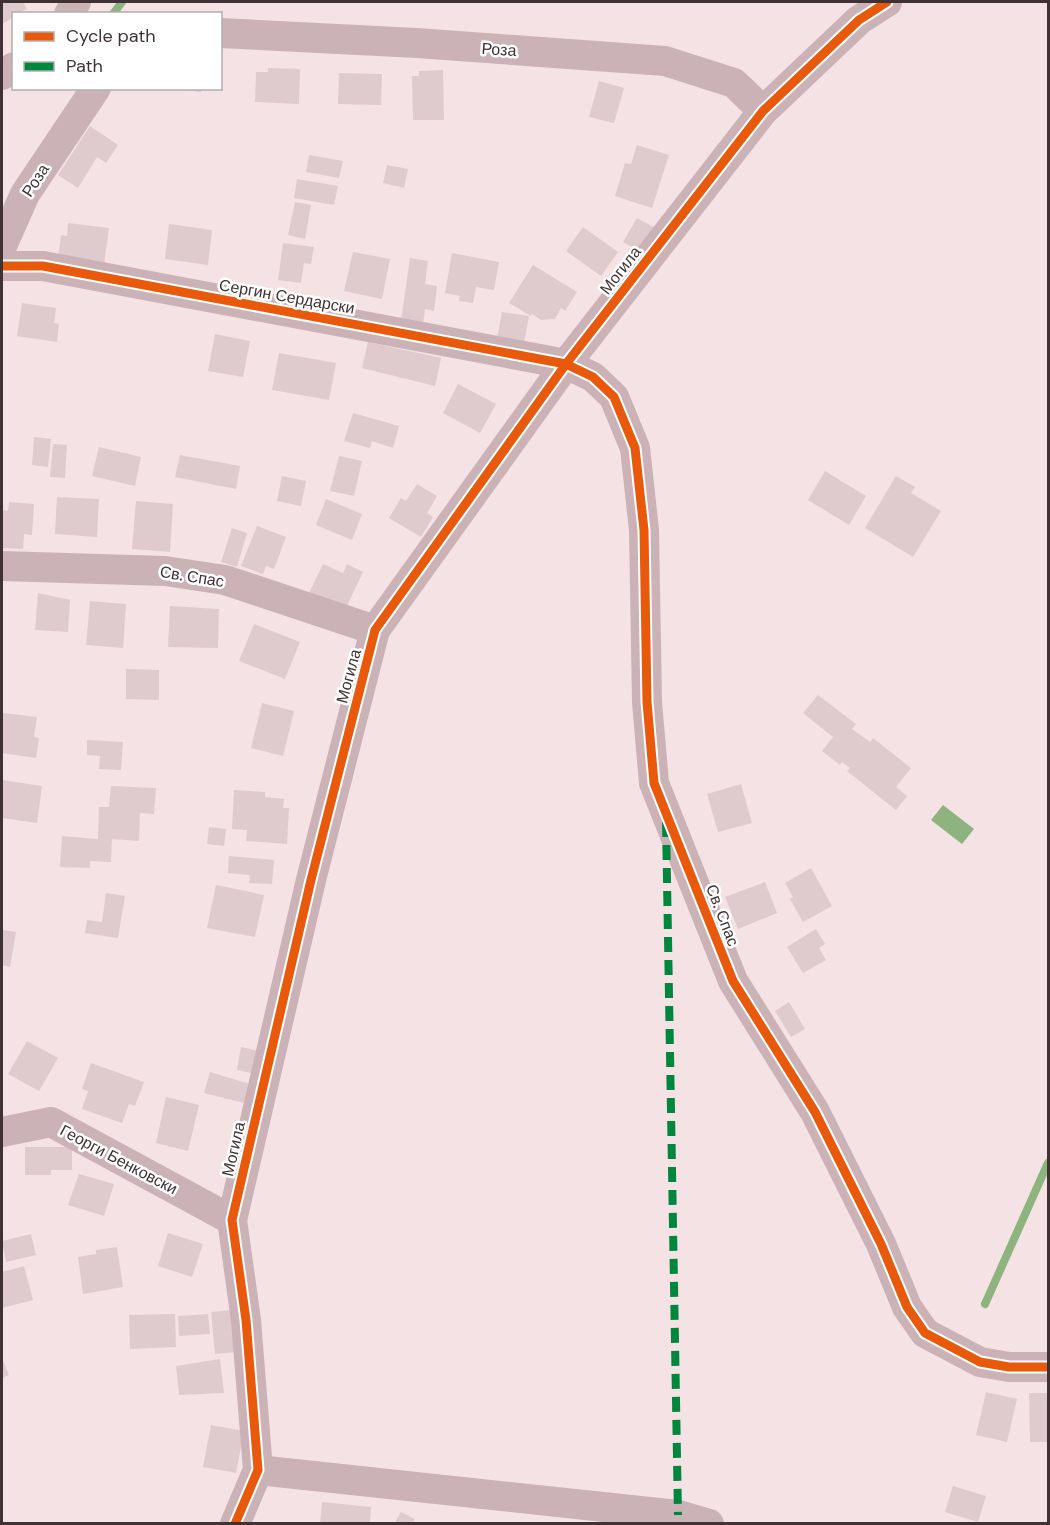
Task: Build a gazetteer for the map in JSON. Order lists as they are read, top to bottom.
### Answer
{
  "streets": {
    "street": [
      "Роза",
      "Могила",
      "Сергин Сердарски",
      "Св. Спас",
      "Георги Бенковски"
    ]
  },
  "crossings": [
    ["Роза", "Могила"],
    ["Могила", "Сергин Сердарски"],
    ["Могила", "Св. Спас"],
    ["Могила", "Георги Бенковски"],
    ["Сергин Сердарски", "Св. Спас"]
  ],
  "legend": ["Cycle path", "Path"]
}
